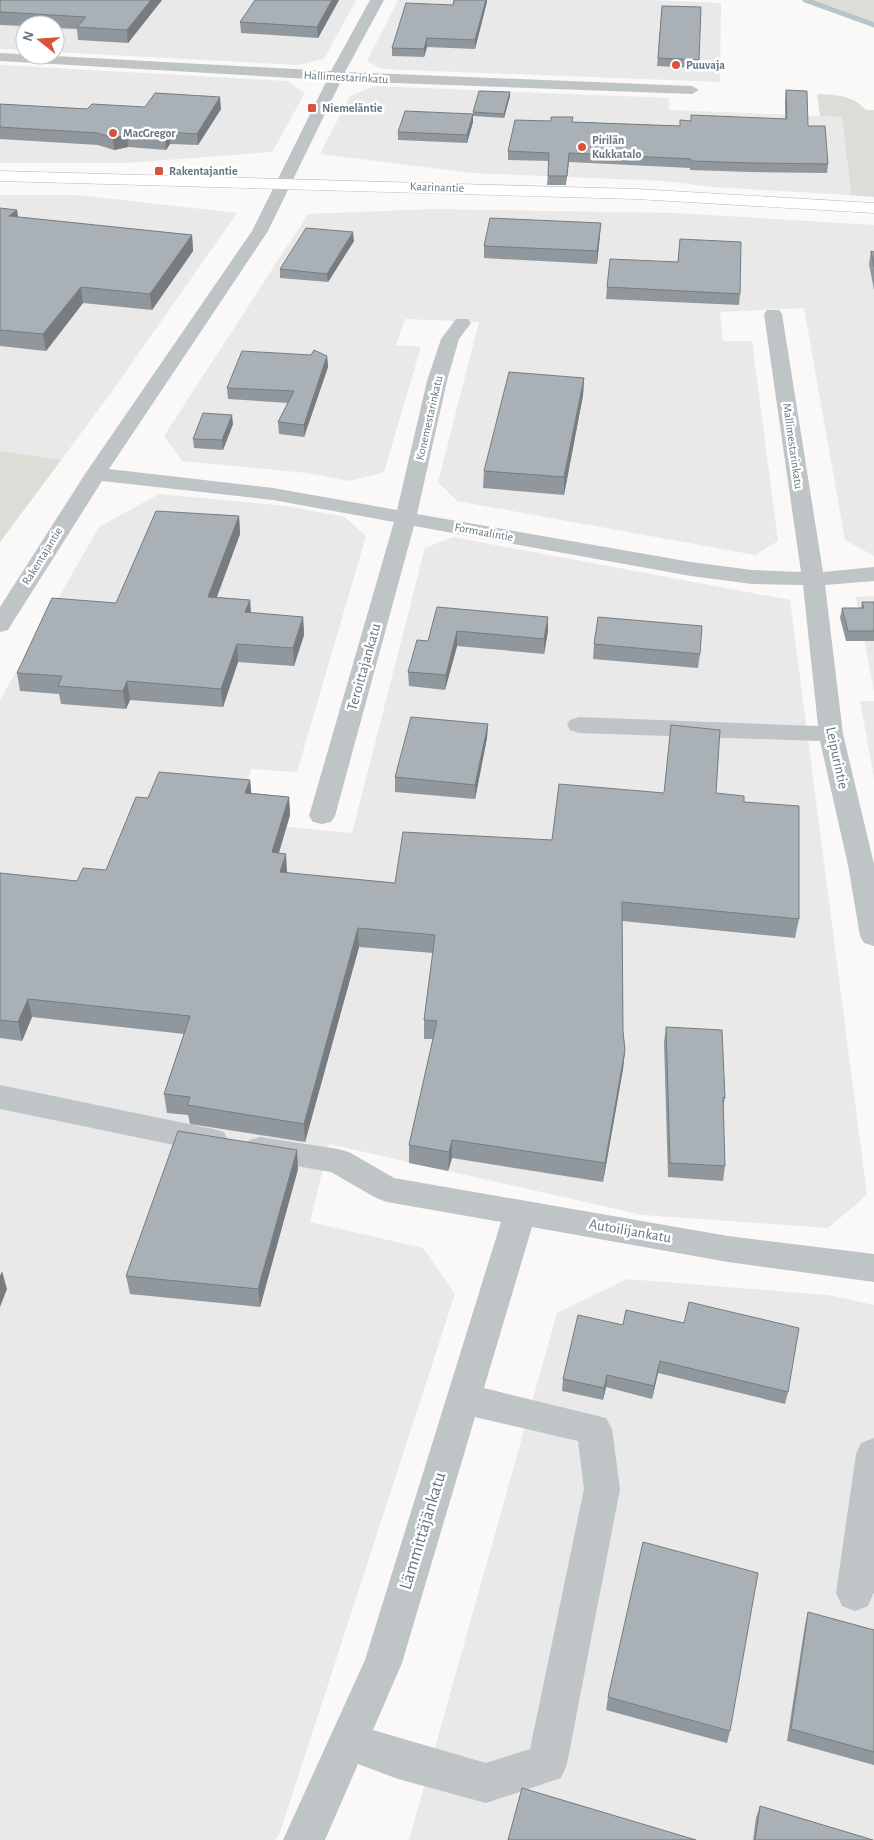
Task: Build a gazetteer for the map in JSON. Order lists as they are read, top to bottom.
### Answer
{
  "streets": {
    "main road": ["Kaarinantie"],
    "street": [
      "Hallimestarinkatu",
      "Konemestarinkatu",
      "Mallimestarinkatu",
      "Formaalintie",
      "Rakentajantie",
      "Teroittajankatu",
      "Leipurintie",
      "Autoilijankatu",
      "Lämmittäjänkatu"
    ]
  },
  "crossings": [
    ["Hallimestarinkatu", "Rakentajantie"],
    ["Kaarinantie", "Rakentajantie"],
    ["Konemestarinkatu", "Formaalintie"],
    ["Konemestarinkatu", "Teroittajankatu"],
    ["Mallimestarinkatu", "Formaalintie"],
    ["Mallimestarinkatu", "Leipurintie"],
    ["Formaalintie", "Rakentajantie"],
    ["Formaalintie", "Teroittajankatu"],
    ["Formaalintie", "Leipurintie"],
    ["Autoilijankatu", "Lämmittäjänkatu"]
  ],
  "places": {
    "other": ["Puuvaja", "MacGregor", "Pirilän Kukkatalo"],
    "transit": ["Niemeläntie", "Rakentajantie"]
  },
  "north": "left"
}
